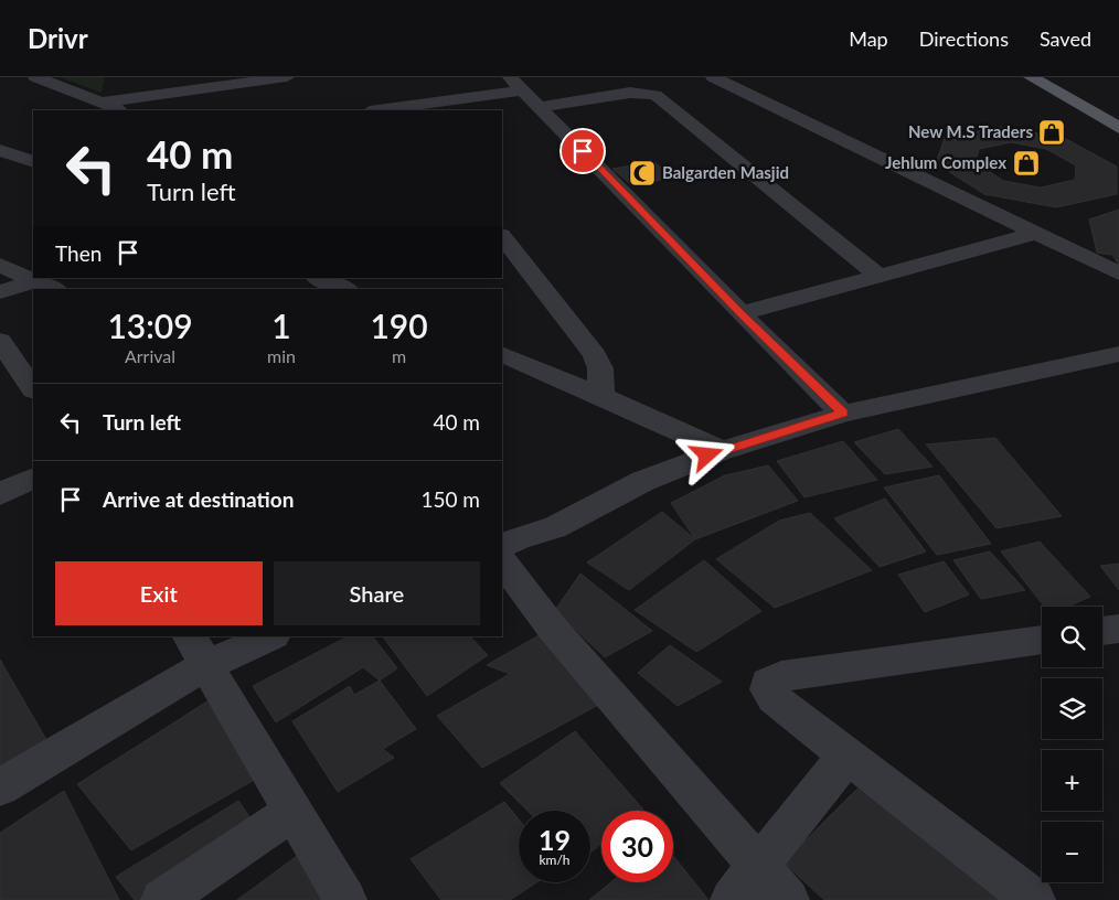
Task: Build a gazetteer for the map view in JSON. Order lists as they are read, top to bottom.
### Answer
{
  "places": {
    "shop": ["New M.S Traders", "Jehlum Complex"],
    "mosque": ["Balgarden Masjid"]
  },
  "page": {
    "header": "Drivr",
    "nav": ["Map", "Directions", "Saved"],
    "turn": ["40 m", "Turn left"],
    "then": "Then",
    "eta": [
      "13:09",
      "Arrival",
      "1",
      "min",
      "190",
      "m"
    ],
    "list": [
      {
        "name": "Turn left",
        "value": "40 m"
      },
      {
        "name": "Arrive at destination",
        "value": "150 m"
      }
    ],
    "buttons": ["Exit", "Share"],
    "map_buttons": ["+", "−"],
    "speed": "19 km/h",
    "limit": "30"
  }
}
